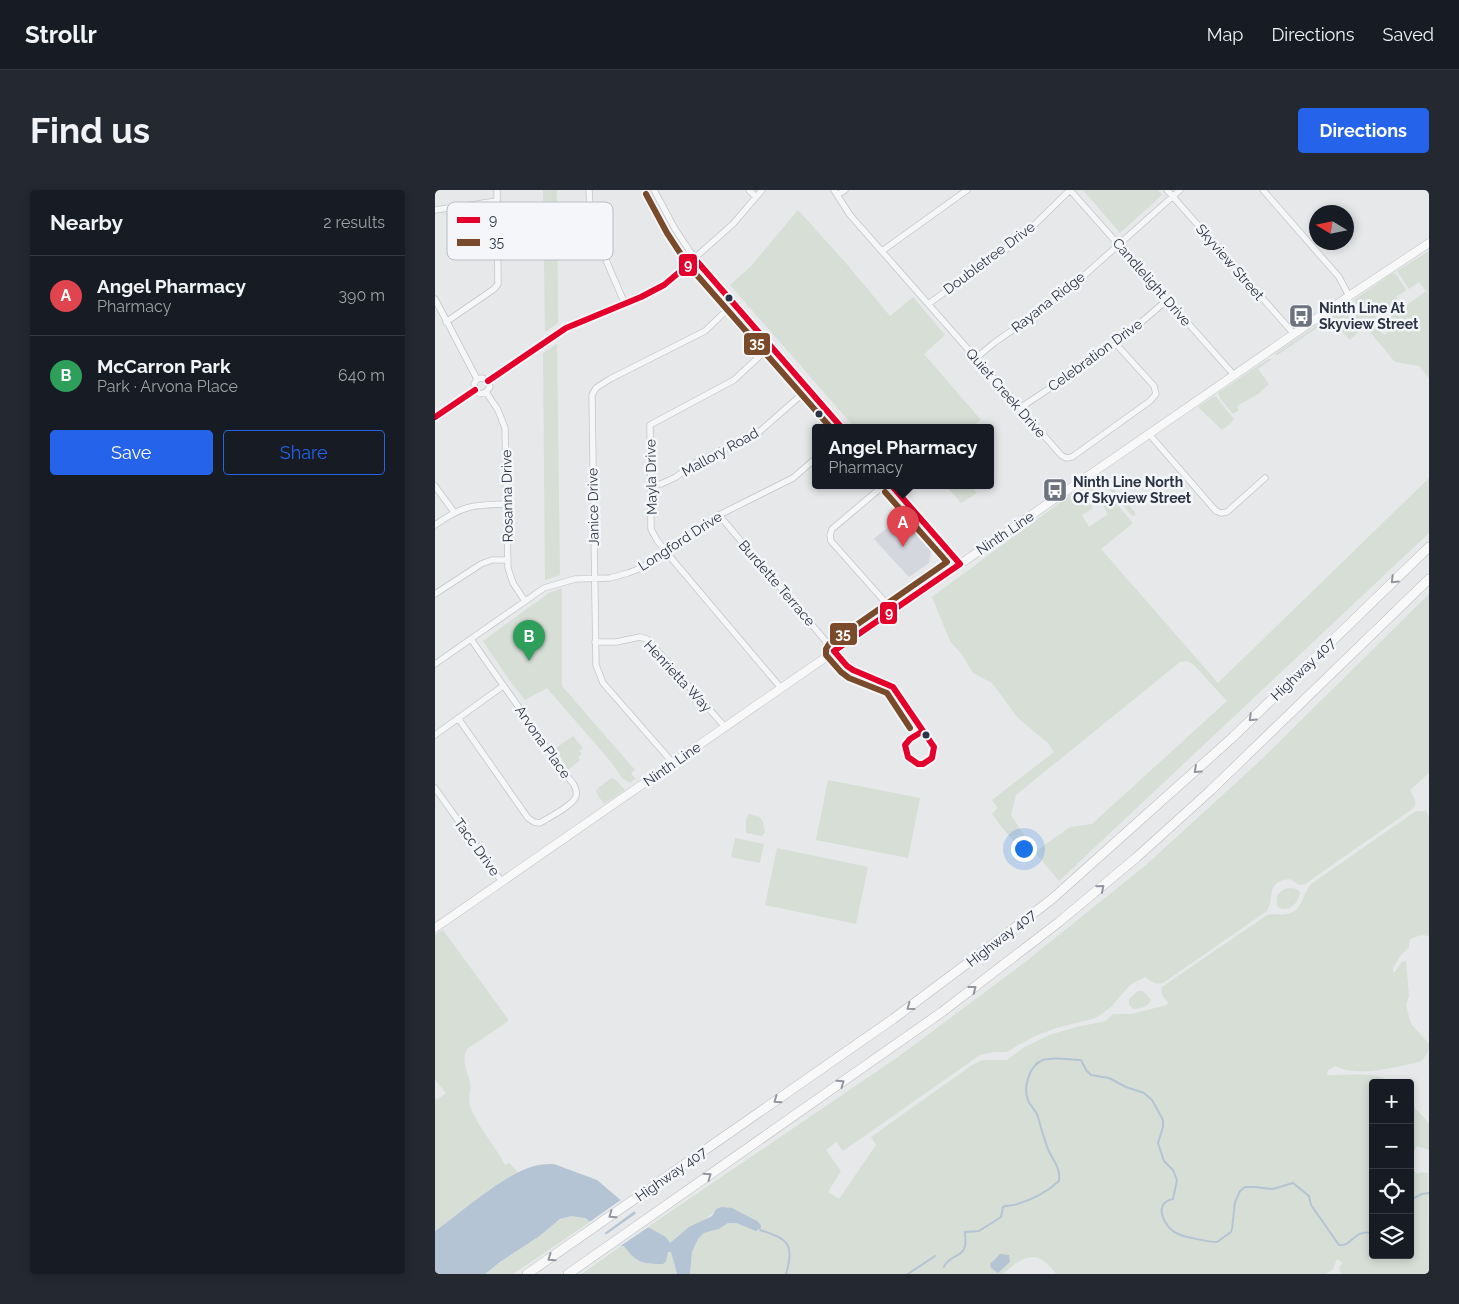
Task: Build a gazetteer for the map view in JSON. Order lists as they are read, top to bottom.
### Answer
{
  "streets": {
    "highway": ["Highway 407"],
    "main road": ["Ninth Line"],
    "street": [
      "Doubletree Drive",
      "Skyview Street",
      "Candlelight Drive",
      "Rayana Ridge",
      "Celebration Drive",
      "Quiet Creek Drive",
      "Mallory Road",
      "Mayla Drive",
      "Rosanna Drive",
      "Janice Drive",
      "Longford Drive",
      "Burdette Terrace",
      "Henrietta Way",
      "Arvona Place",
      "Tacc Drive"
    ]
  },
  "crossings": [
    ["Doubletree Drive", "Candlelight Drive"],
    ["Doubletree Drive", "Quiet Creek Drive"],
    ["Skyview Street", "Rayana Ridge"],
    ["Skyview Street", "Ninth Line"],
    ["Candlelight Drive", "Rayana Ridge"],
    ["Candlelight Drive", "Celebration Drive"],
    ["Candlelight Drive", "Ninth Line"],
    ["Rayana Ridge", "Quiet Creek Drive"],
    ["Celebration Drive", "Quiet Creek Drive"],
    ["Mallory Road", "Mayla Drive"],
    ["Mayla Drive", "Ninth Line"],
    ["Mayla Drive", "Longford Drive"],
    ["Rosanna Drive", "Longford Drive"],
    ["Janice Drive", "Ninth Line"],
    ["Janice Drive", "Longford Drive"],
    ["Janice Drive", "Henrietta Way"],
    ["Ninth Line", "Burdette Terrace"],
    ["Ninth Line", "Henrietta Way"],
    ["Ninth Line", "Tacc Drive"],
    ["Longford Drive", "Burdette Terrace"],
    ["Longford Drive", "Arvona Place"]
  ],
  "places": {
    "bus stop": ["Ninth Line At Skyview Street", "Ninth Line North Of Skyview Street"]
  },
  "lines": ["transit line 35", "transit line 9"],
  "legend": ["9", "35"],
  "north": "left",
  "page": {
    "header": "Strollr",
    "nav": ["Map", "Directions", "Saved"],
    "buttons": [
      "Directions",
      ["Save", "Share"]
    ],
    "title": "Find us",
    "heading": ["Nearby", "2 results"],
    "list": [
      {
        "mark": "A",
        "name": "Angel Pharmacy",
        "note": "Pharmacy",
        "value": "390 m"
      },
      {
        "mark": "B",
        "name": "McCarron Park",
        "note": "Park · Arvona Place",
        "value": "640 m"
      }
    ],
    "popup": ["Angel Pharmacy", "Pharmacy"],
    "pins": ["A", "B"],
    "map_buttons": ["+", "−"]
  }
}
